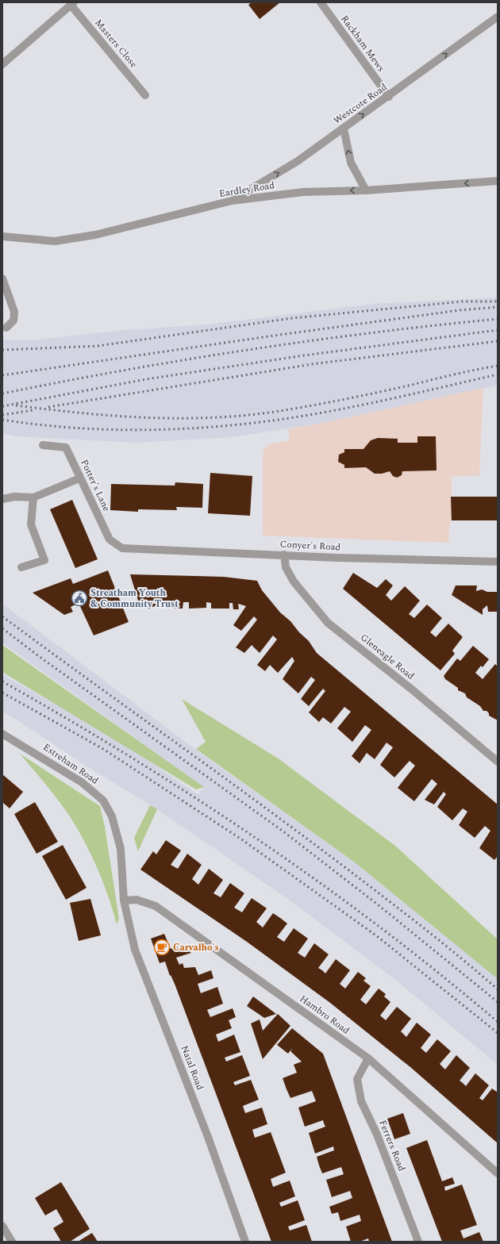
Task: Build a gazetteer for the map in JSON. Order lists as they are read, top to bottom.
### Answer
{
  "streets": {
    "street": [
      "Masters Close",
      "Rackham Mews",
      "Westcote Road",
      "Eardley Road",
      "Potter's Lane",
      "Conyer's Road",
      "Gleneagle Road",
      "Estreham Road",
      "Hambro Road",
      "Natal Road",
      "Ferrers Road"
    ]
  },
  "crossings": [
    ["Rackham Mews", "Westcote Road"],
    ["Westcote Road", "Eardley Road"],
    ["Potter's Lane", "Conyer's Road"],
    ["Conyer's Road", "Gleneagle Road"],
    ["Estreham Road", "Hambro Road"],
    ["Estreham Road", "Natal Road"],
    ["Hambro Road", "Natal Road"],
    ["Hambro Road", "Ferrers Road"]
  ],
  "one_way": ["Westcote Road", "Eardley Road"],
  "places": {
    "public building": ["Streatham Youth & Community Trust"],
    "cafe": ["Carvalho's"]
  }
}
